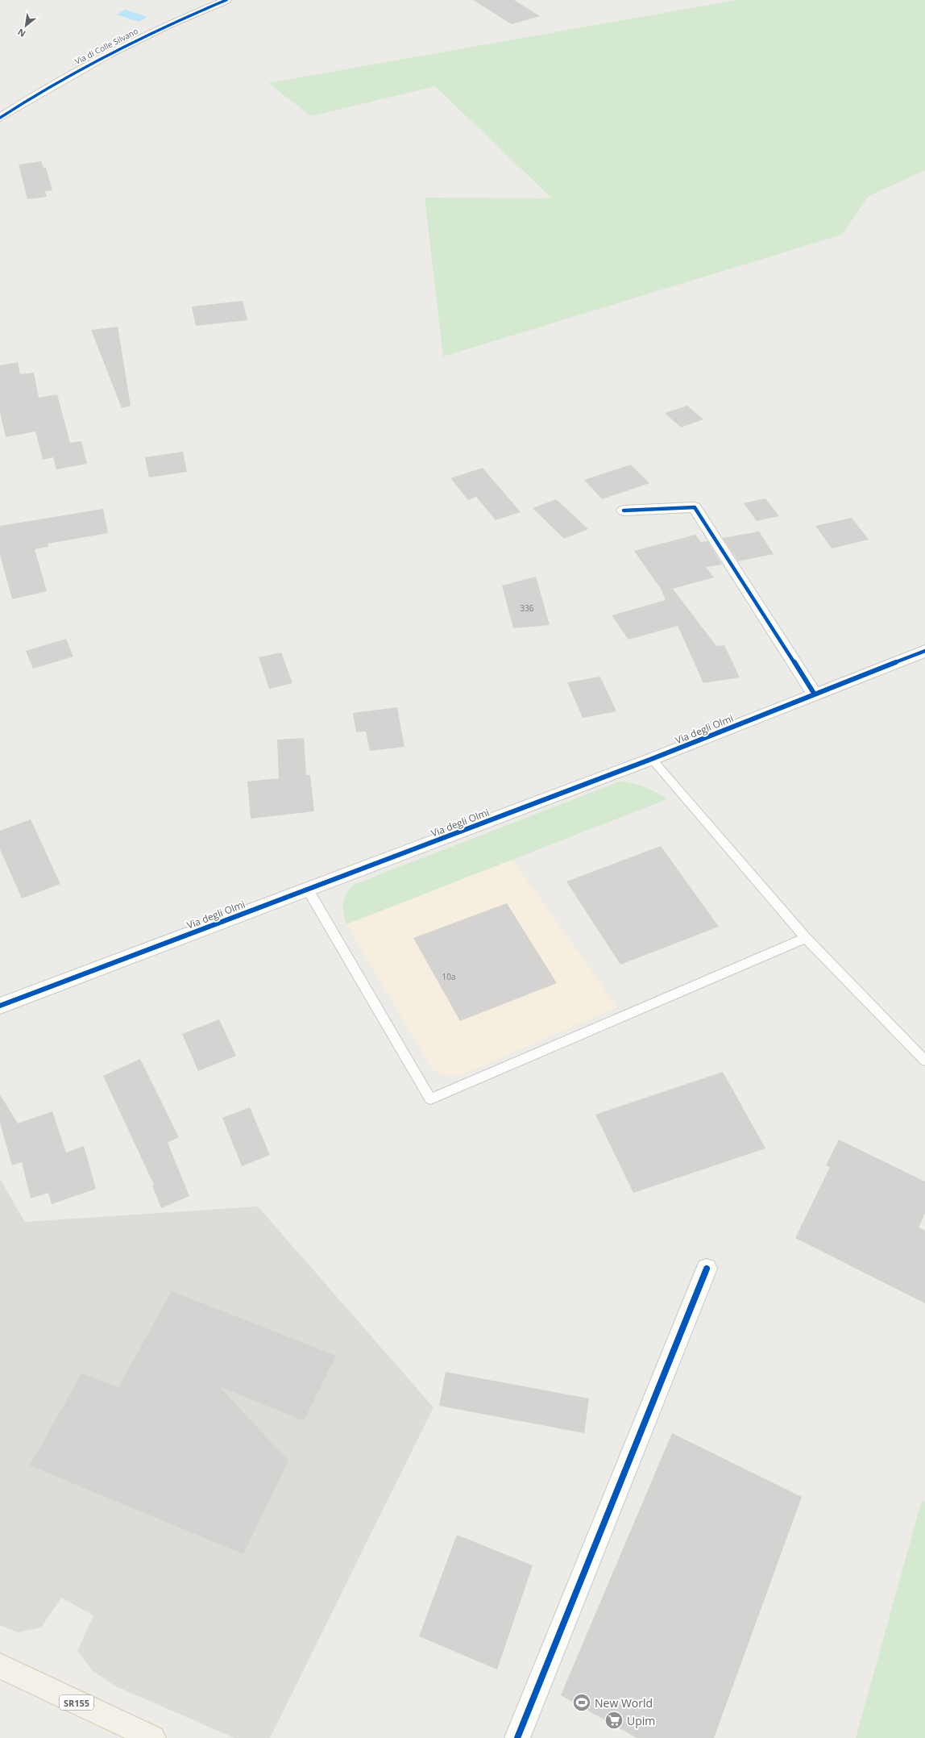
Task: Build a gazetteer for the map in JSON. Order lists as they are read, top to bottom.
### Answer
{
  "streets": {
    "main road": ["SR155"],
    "street": ["Via di Colle Silvano", "Via degli Olmi"]
  },
  "places": {
    "sports": ["New World"],
    "supermarket": ["Upim"]
  },
  "house_numbers": ["336", "10a"],
  "north": "bottom left"
}
